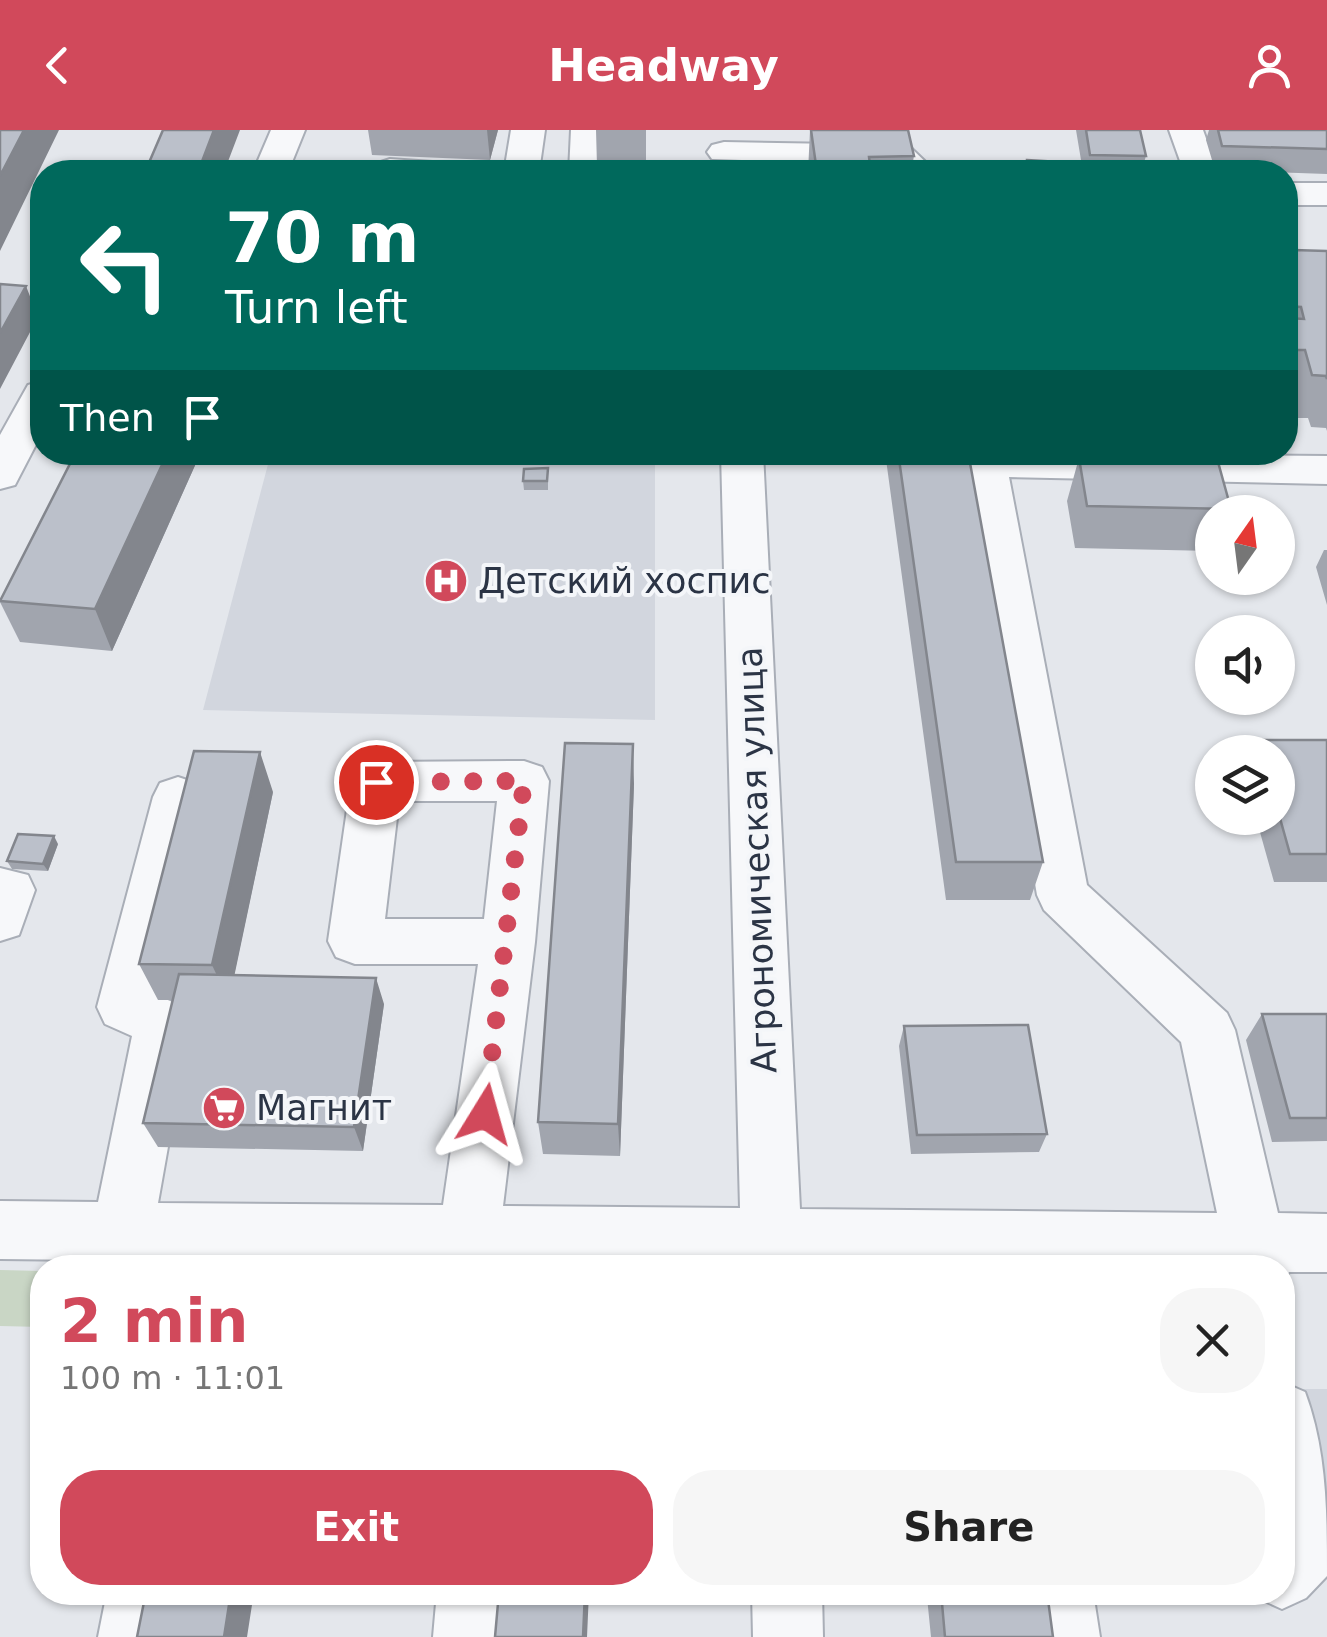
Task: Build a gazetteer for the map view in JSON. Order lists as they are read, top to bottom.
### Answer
{
  "streets": {
    "street": ["Агрономическая улица"]
  },
  "places": {
    "hospital": ["Детский хоспис"],
    "supermarket": ["Магнит"]
  },
  "north": "top",
  "page": {
    "header": "Headway",
    "turn": ["70 m", "Turn left"],
    "then": "Then",
    "heading": ["2 min", "100 m · 11:01"],
    "buttons": ["Exit", "Share"]
  }
}
